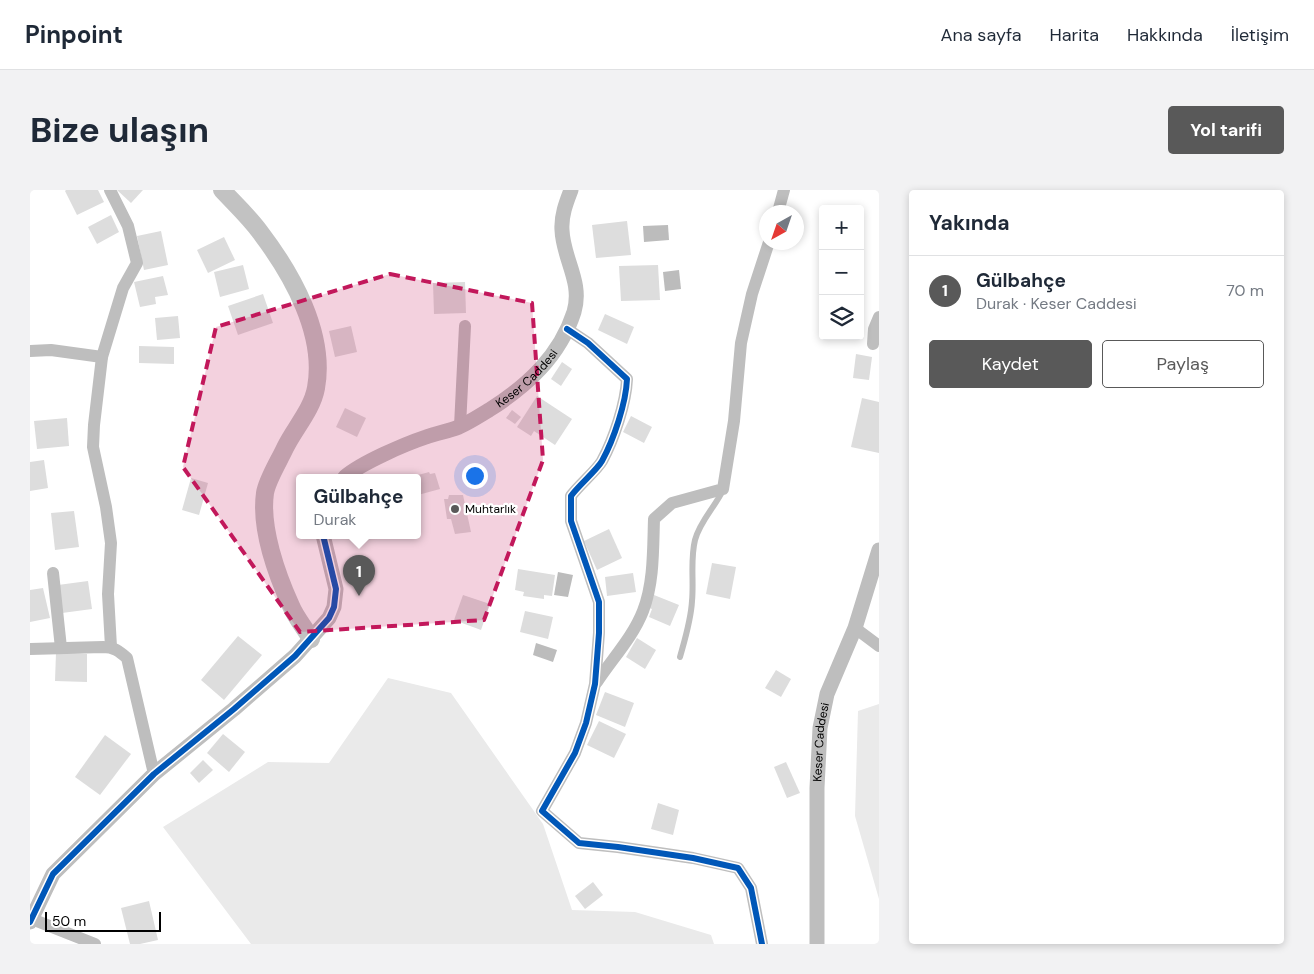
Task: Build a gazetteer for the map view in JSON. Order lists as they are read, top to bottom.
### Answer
{
  "streets": {
    "street": ["Keser Caddesi"]
  },
  "places": ["Muhtarlık"],
  "scale_bar": "50 m",
  "north": "bottom left",
  "page": {
    "header": "Pinpoint",
    "nav": [
      "Ana sayfa",
      "Harita",
      "Hakkında",
      "İletişim"
    ],
    "buttons": [
      "Yol tarifi",
      ["Kaydet", "Paylaş"]
    ],
    "title": "Bize ulaşın",
    "heading": "Yakında",
    "map_buttons": ["+", "−"],
    "list": [
      {
        "mark": "1",
        "name": "Gülbahçe",
        "note": "Durak · Keser Caddesi",
        "value": "70 m"
      }
    ],
    "popup": ["Gülbahçe", "Durak"],
    "pins": "1",
    "scale": "50 m"
  }
}
